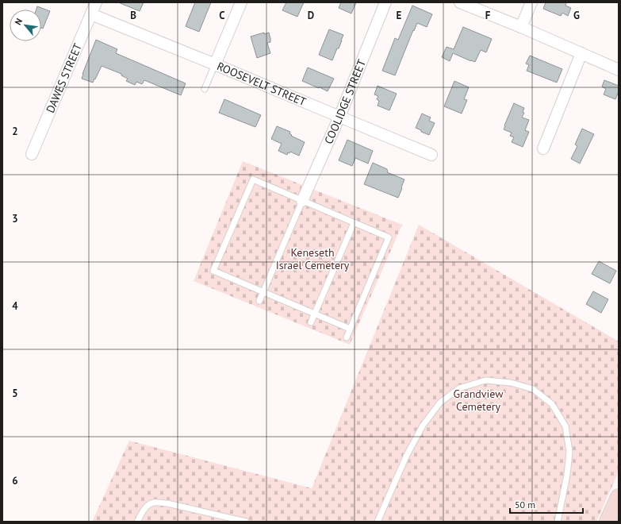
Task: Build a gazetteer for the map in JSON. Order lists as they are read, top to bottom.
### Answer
{
  "streets": {
    "street": ["DAWES STREET", "ROOSEVELT STREET", "COOLIDGE STREET"]
  },
  "crossings": [
    ["DAWES STREET", "ROOSEVELT STREET"],
    ["ROOSEVELT STREET", "COOLIDGE STREET"]
  ],
  "parks": ["Keneseth Israel Cemetery", "Grandview Cemetery"],
  "scale_bar": "50 m",
  "north": "top left",
  "grid": {
    "columns": [
      "B",
      "C",
      "D",
      "E",
      "F",
      "G"
    ],
    "rows": [
      "2",
      "3",
      "4",
      "5",
      "6"
    ]
  }
}
